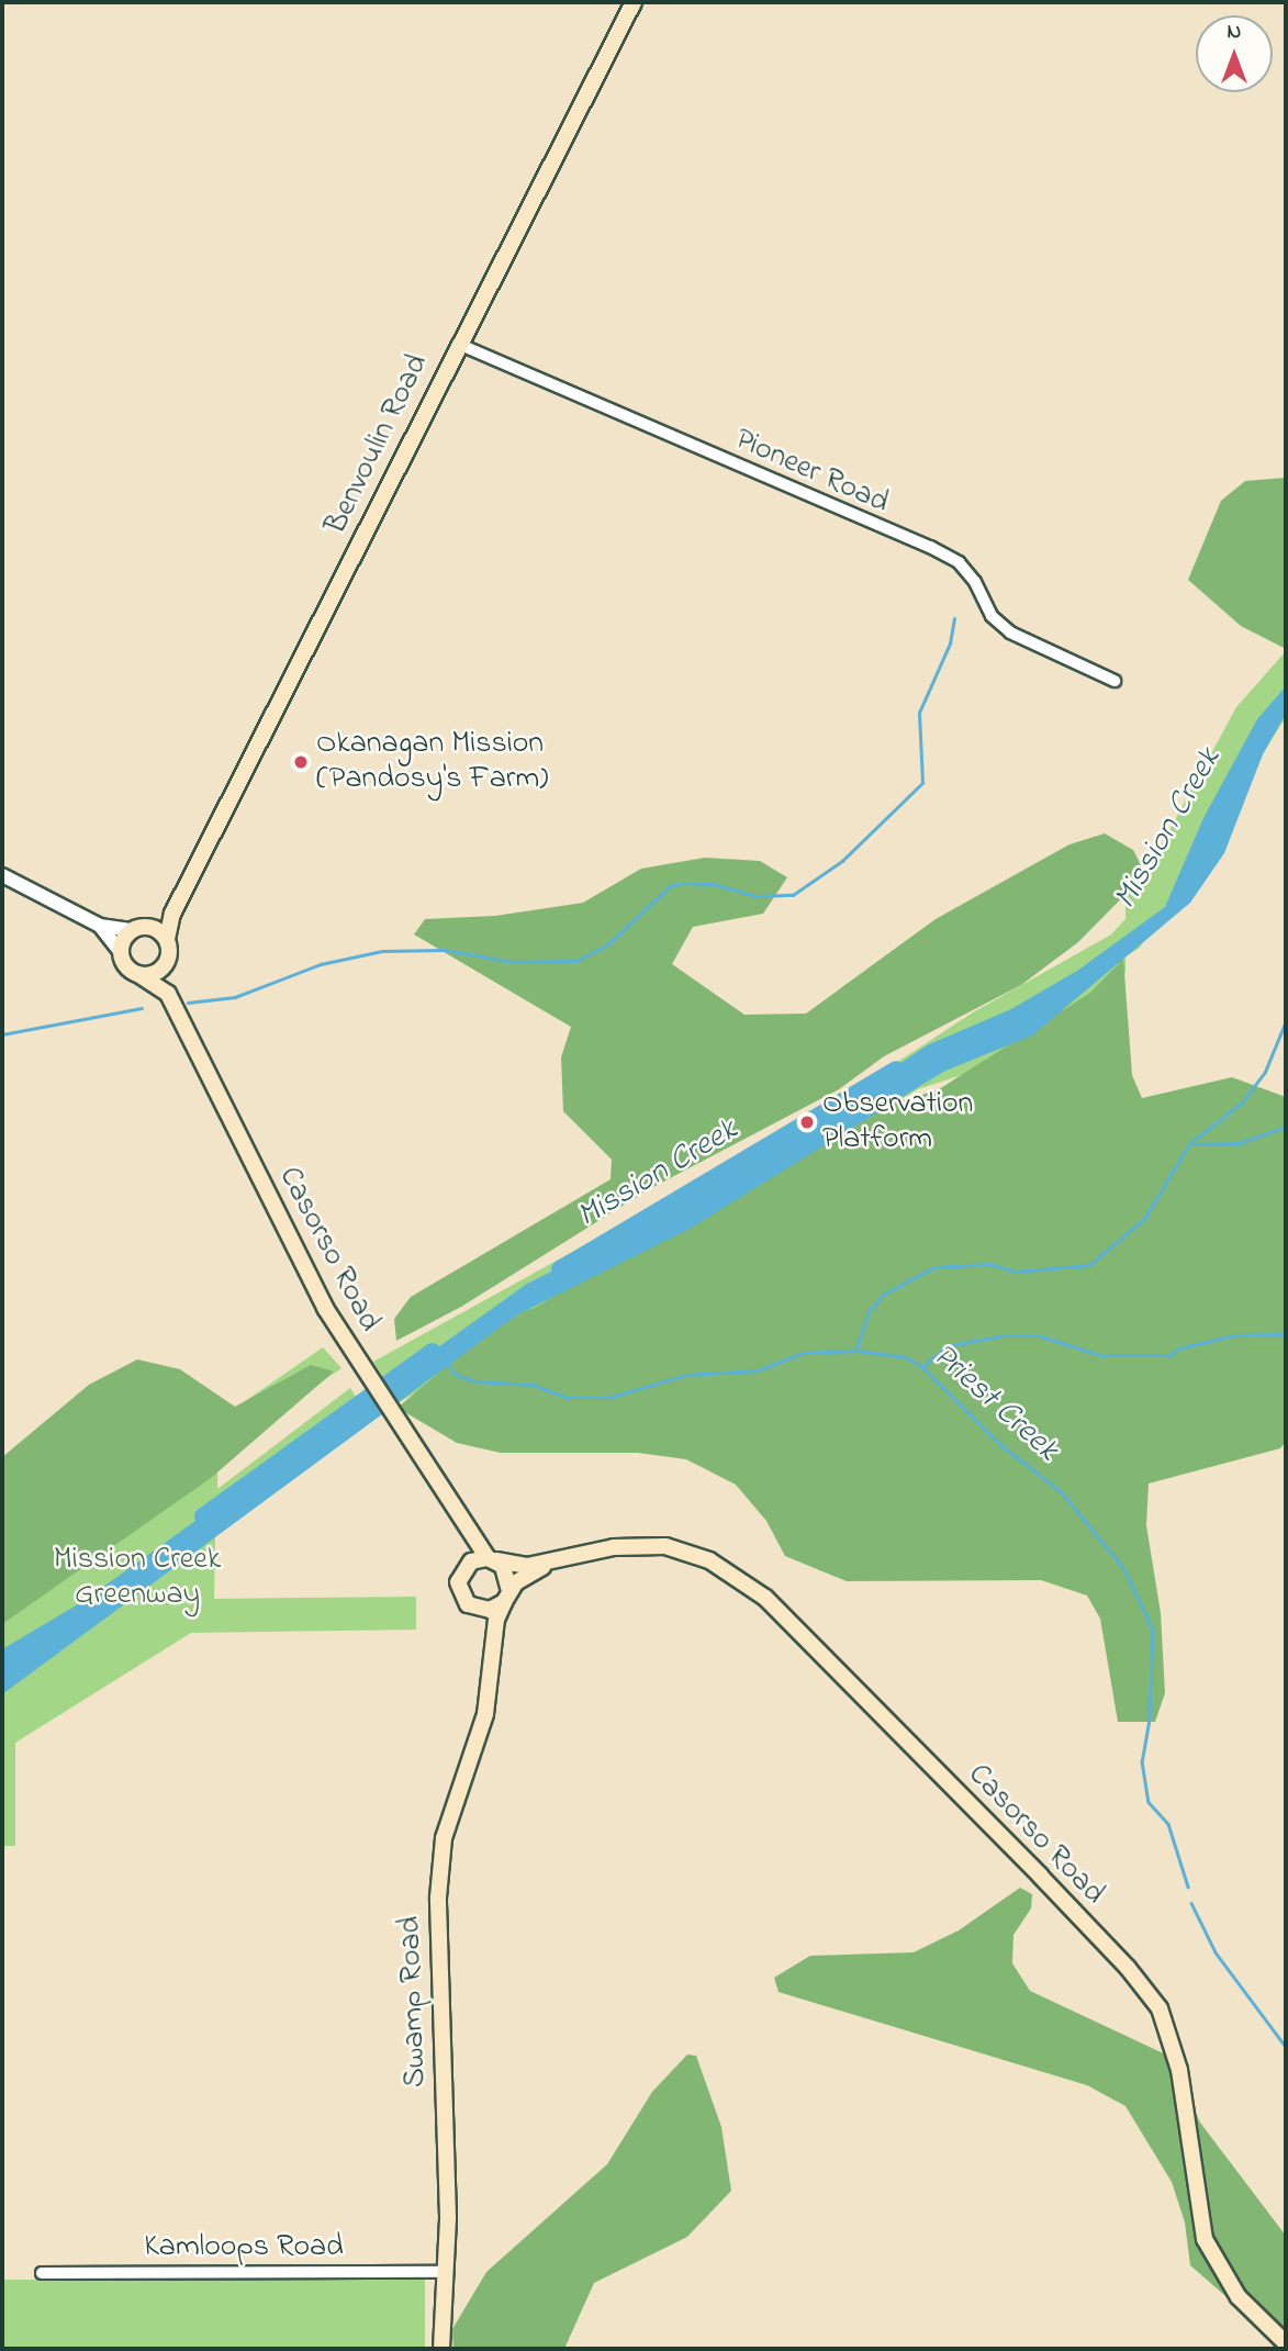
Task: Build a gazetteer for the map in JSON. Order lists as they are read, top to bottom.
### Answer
{
  "streets": {
    "main road": ["Benvoulin Road", "Casorso Road", "Swamp Road"],
    "street": ["Pioneer Road", "Kamloops Road"]
  },
  "crossings": [
    ["Benvoulin Road", "Pioneer Road"],
    ["Benvoulin Road", "Casorso Road"],
    ["Casorso Road", "Swamp Road"],
    ["Swamp Road", "Kamloops Road"]
  ],
  "water": ["Mission Creek", "Priest Creek"],
  "parks": ["Mission Creek Greenway"],
  "places": ["Okanagan Mission (Pandosy's Farm)", "Observation Platform"],
  "north": "top"
}
